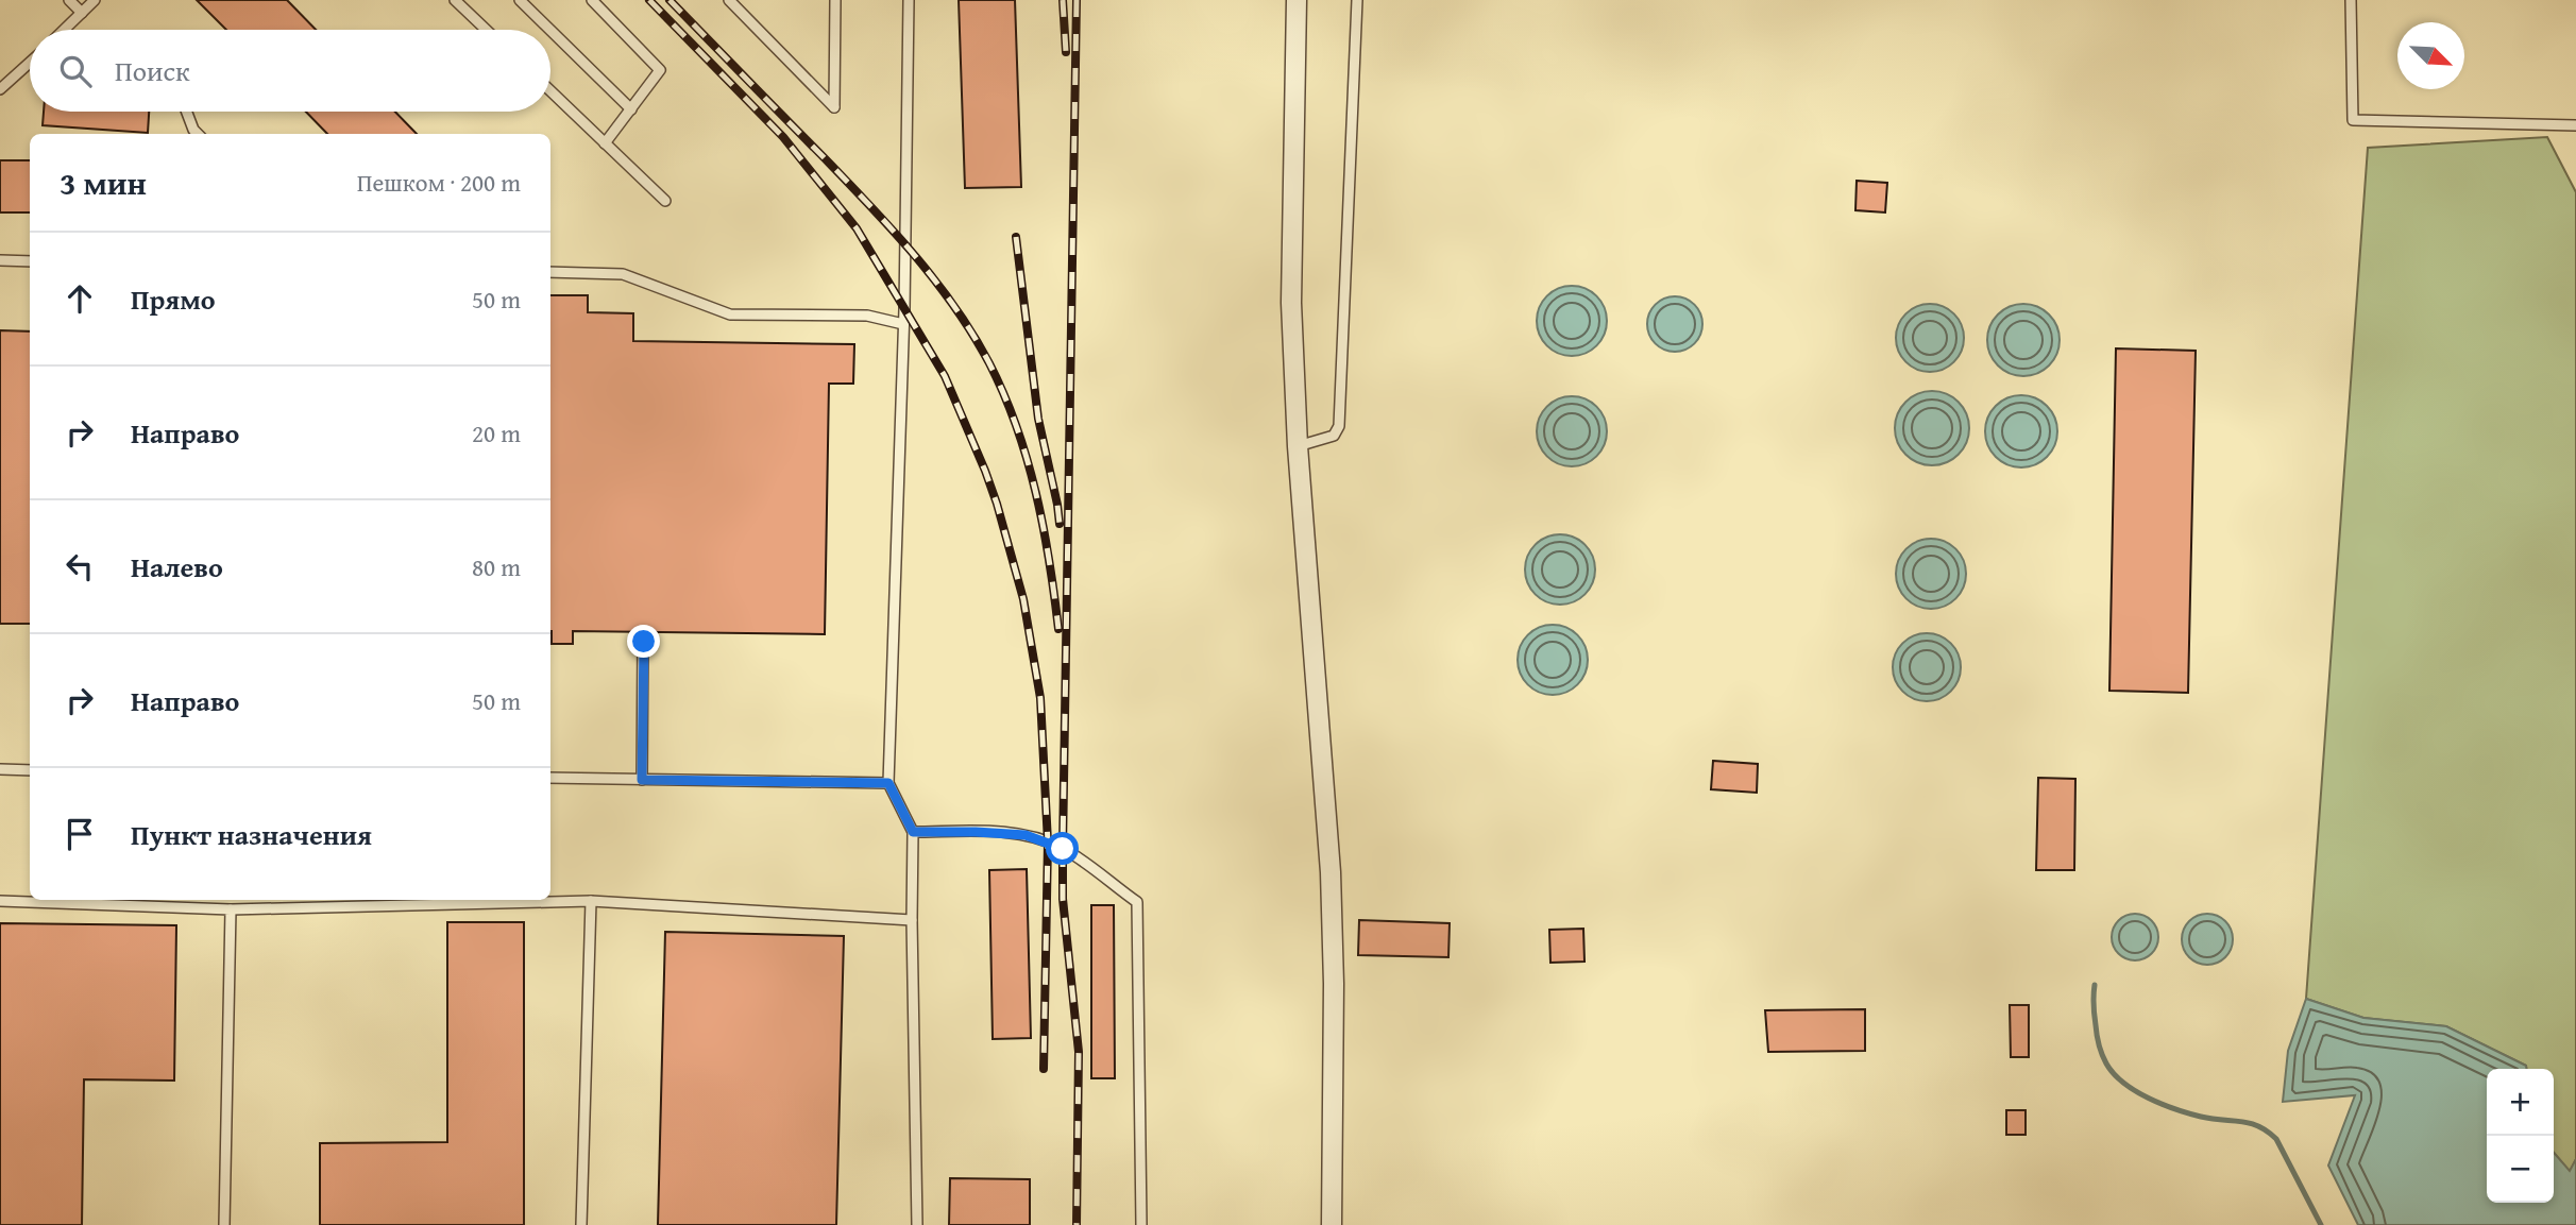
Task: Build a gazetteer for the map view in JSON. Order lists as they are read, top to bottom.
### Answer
{
  "north": "bottom right",
  "page": {
    "search": "Поиск",
    "heading": ["3 мин", "Пешком · 200 m"],
    "list": [
      ["Прямо", "50 m"],
      ["Направо", "20 m"],
      ["Налево", "80 m"],
      ["Направо", "50 m"],
      "Пункт назначения"
    ],
    "map_buttons": ["+", "−"]
  }
}
